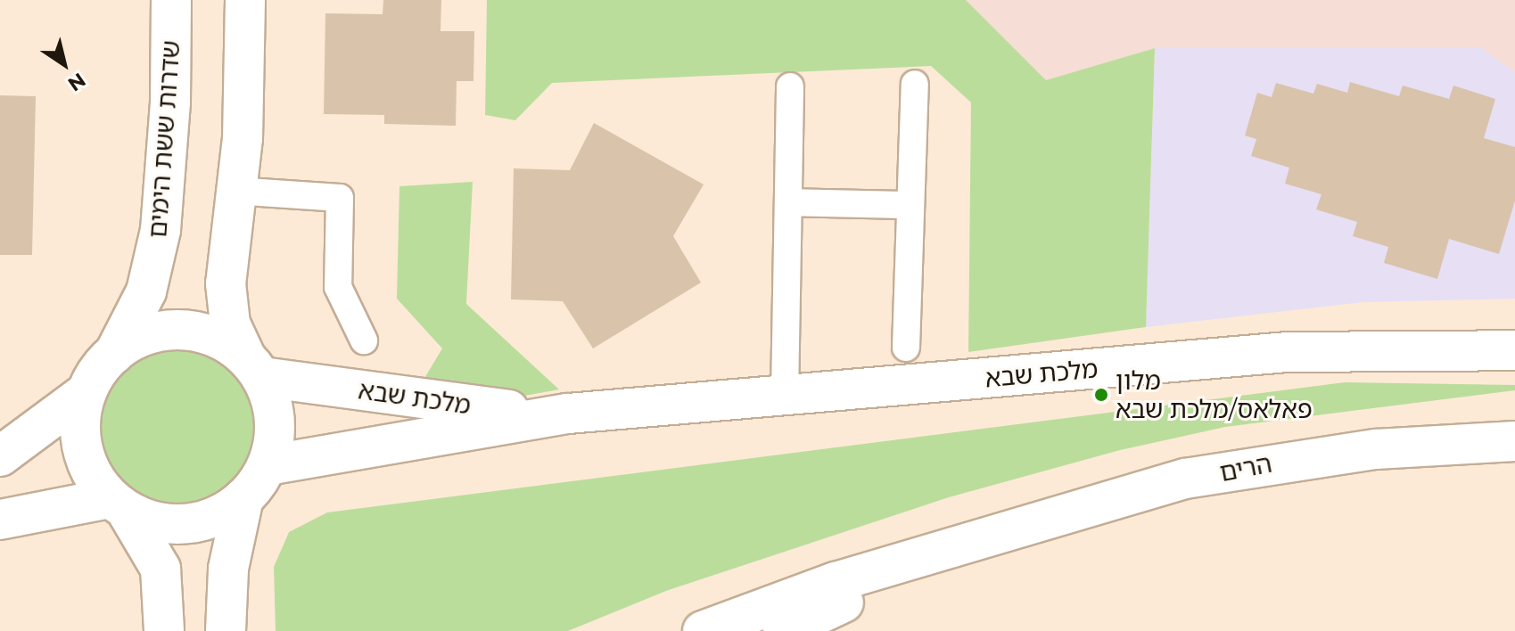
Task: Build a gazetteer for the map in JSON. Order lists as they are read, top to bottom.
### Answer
{
  "streets": {
    "main road": ["שדרות ששת הימים", "מלכת שבא", "הרים"]
  },
  "crossings": [
    ["שדרות ששת הימים", "מלכת שבא"]
  ],
  "places": ["מלון פאלאס/מלכת שבא"],
  "north": "bottom right"
}
